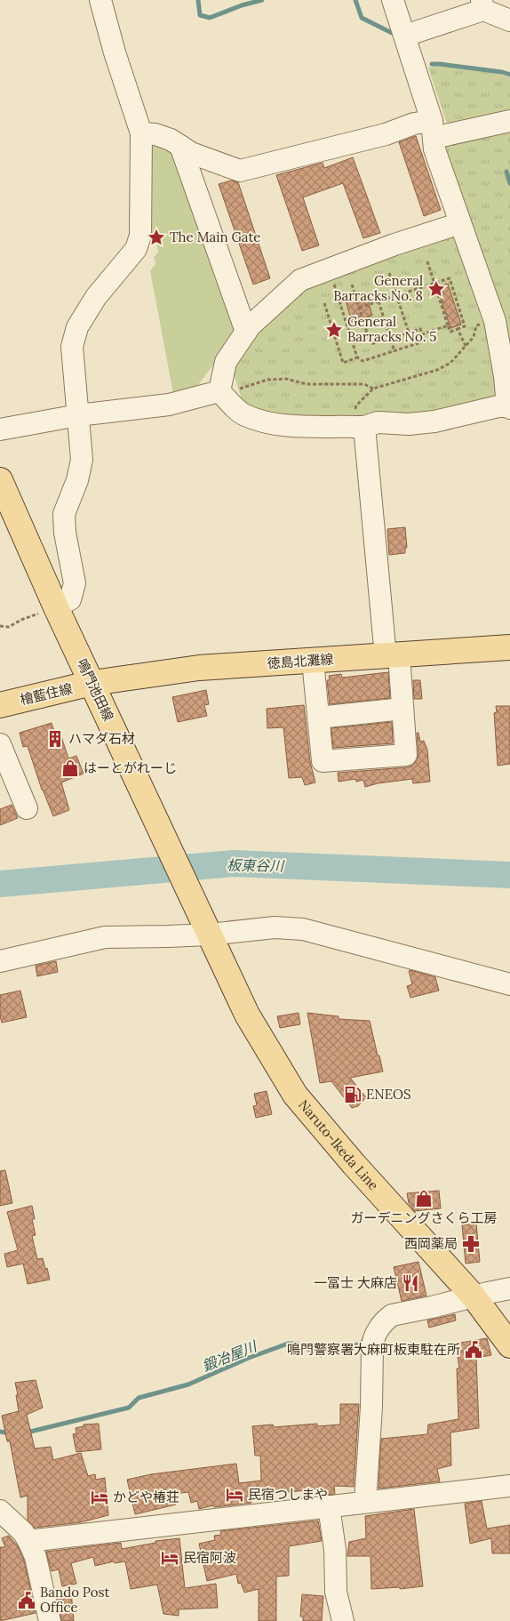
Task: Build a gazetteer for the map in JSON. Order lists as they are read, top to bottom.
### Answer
{
  "streets": {
    "main road": [
      "徳島北灘線",
      "鳴門池田線",
      "檜藍住線",
      "Naruto-Ikeda Line"
    ]
  },
  "crossings": [
    ["徳島北灘線", "鳴門池田線"],
    ["徳島北灘線", "檜藍住線"],
    ["鳴門池田線", "檜藍住線"],
    ["鳴門池田線", "Naruto-Ikeda Line"]
  ],
  "water": ["板東谷川", "鍛冶屋川"],
  "places": {
    "place": ["The Main Gate", "General Barracks No. 8", "General Barracks No. 5"],
    "building": ["ハマダ石材"],
    "shop": ["はーとがれーじ", "ガーデニングさくら工房"],
    "fuel station": ["ENEOS"],
    "pharmacy": ["西岡薬局"],
    "restaurant": ["一冨士 大麻店"],
    "public building": ["鳴門警察署大麻町板東駐在所", "Bando Post Office"],
    "hotel": ["民宿つしまや", "かどや椿荘", "民宿阿波"]
  }
}
